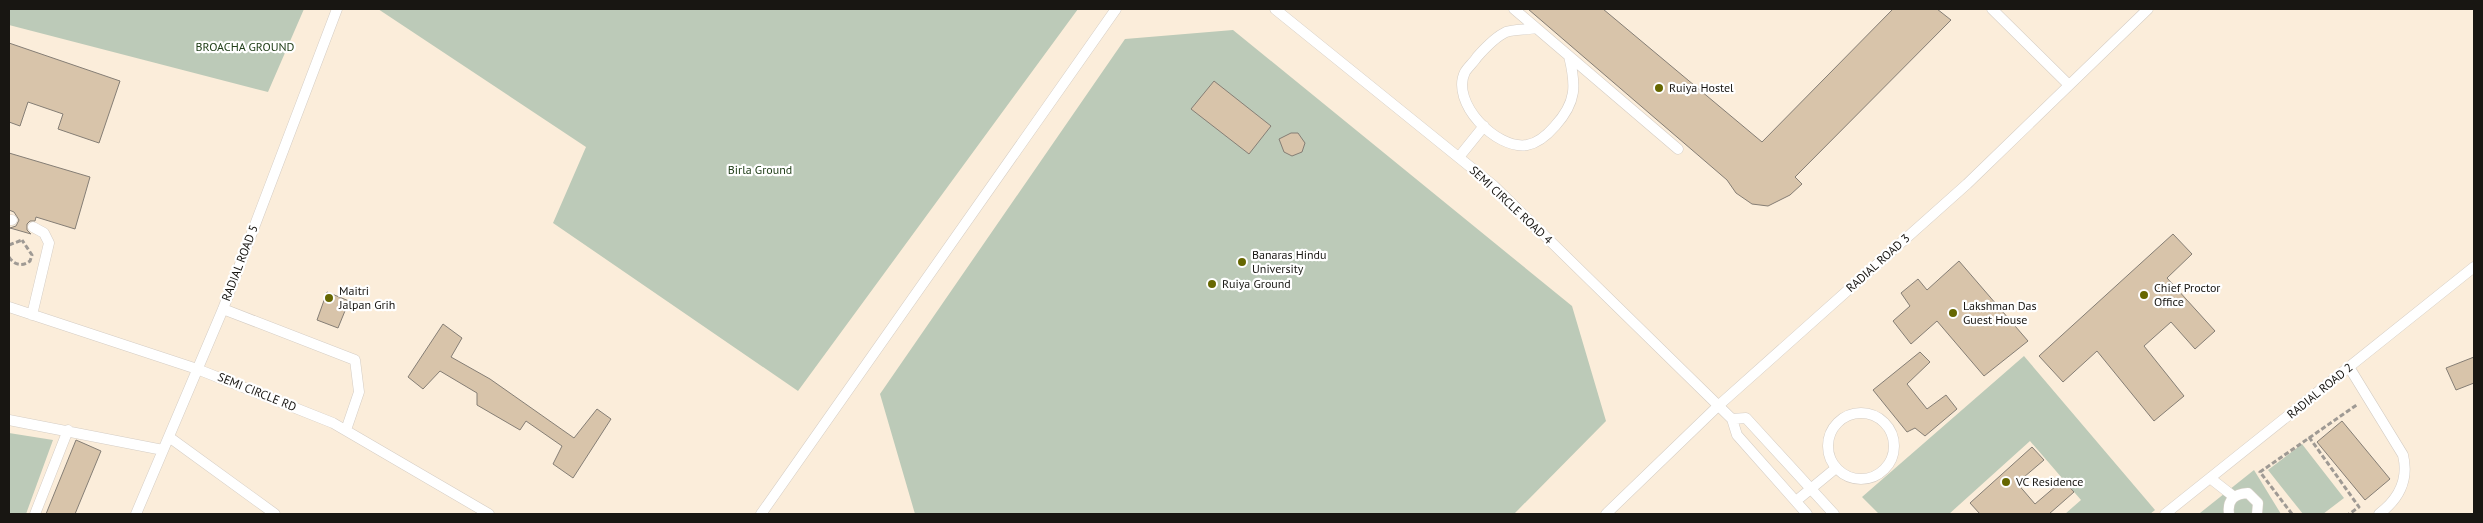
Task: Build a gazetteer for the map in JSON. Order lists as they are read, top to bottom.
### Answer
{
  "streets": {
    "lane": [
      "SEMI CIRCLE ROAD 4",
      "RADIAL ROAD 5",
      "RADIAL ROAD 3",
      "RADIAL ROAD 2",
      "SEMI CIRCLE RD"
    ]
  },
  "crossings": [
    ["SEMI CIRCLE ROAD 4", "RADIAL ROAD 3"],
    ["RADIAL ROAD 5", "SEMI CIRCLE RD"]
  ],
  "parks": ["BROACHA GROUND", "Birla Ground"],
  "places": [
    "Ruiya Hostel",
    "Banaras Hindu University",
    "Ruiya Ground",
    "Chief Proctor Office",
    "Maitri Jalpan Grih",
    "Lakshman Das Guest House",
    "VC Residence"
  ]
}
